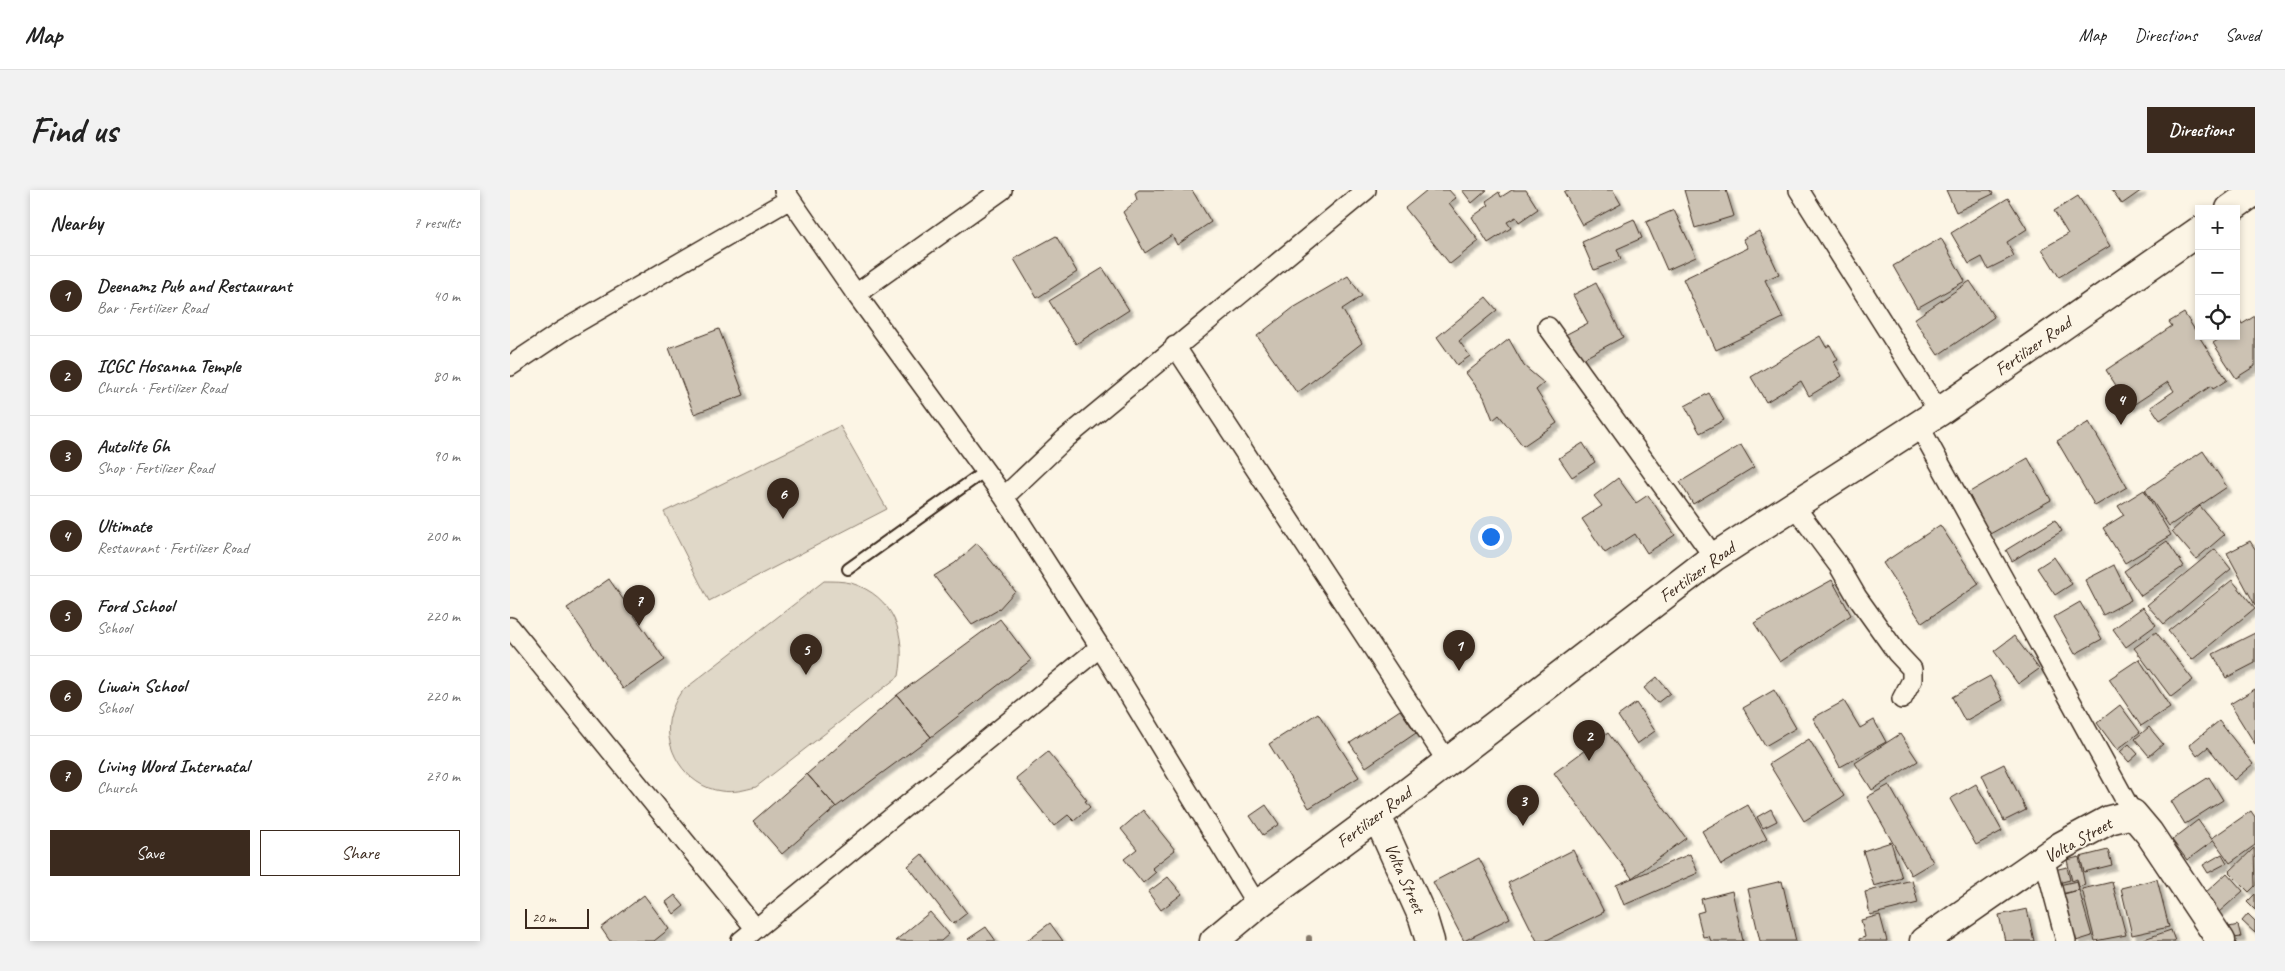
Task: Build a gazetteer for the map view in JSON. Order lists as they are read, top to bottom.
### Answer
{
  "streets": {
    "street": ["Fertilizer Road", "Volta Street"]
  },
  "crossings": [
    ["Fertilizer Road", "Volta Street"]
  ],
  "scale_bar": "20 m",
  "page": {
    "header": "Map",
    "nav": ["Map", "Directions", "Saved"],
    "buttons": [
      "Directions",
      ["Save", "Share"]
    ],
    "title": "Find us",
    "heading": ["Nearby", "7 results"],
    "map_buttons": ["+", "−"],
    "list": [
      {
        "mark": "1",
        "name": "Deenamz Pub and Restaurant",
        "note": "Bar · Fertilizer Road",
        "value": "40 m"
      },
      {
        "mark": "2",
        "name": "ICGC Hosanna Temple",
        "note": "Church · Fertilizer Road",
        "value": "80 m"
      },
      {
        "mark": "3",
        "name": "Autolite Gh",
        "note": "Shop · Fertilizer Road",
        "value": "90 m"
      },
      {
        "mark": "4",
        "name": "Ultimate",
        "note": "Restaurant · Fertilizer Road",
        "value": "200 m"
      },
      {
        "mark": "5",
        "name": "Ford School",
        "note": "School",
        "value": "220 m"
      },
      {
        "mark": "6",
        "name": "Liwain School",
        "note": "School",
        "value": "220 m"
      },
      {
        "mark": "7",
        "name": "Living Word Internatal",
        "note": "Church",
        "value": "270 m"
      }
    ],
    "pins": [
      "4",
      "6",
      "7",
      "1",
      "5",
      "2",
      "3"
    ],
    "scale": "20 m"
  }
}
